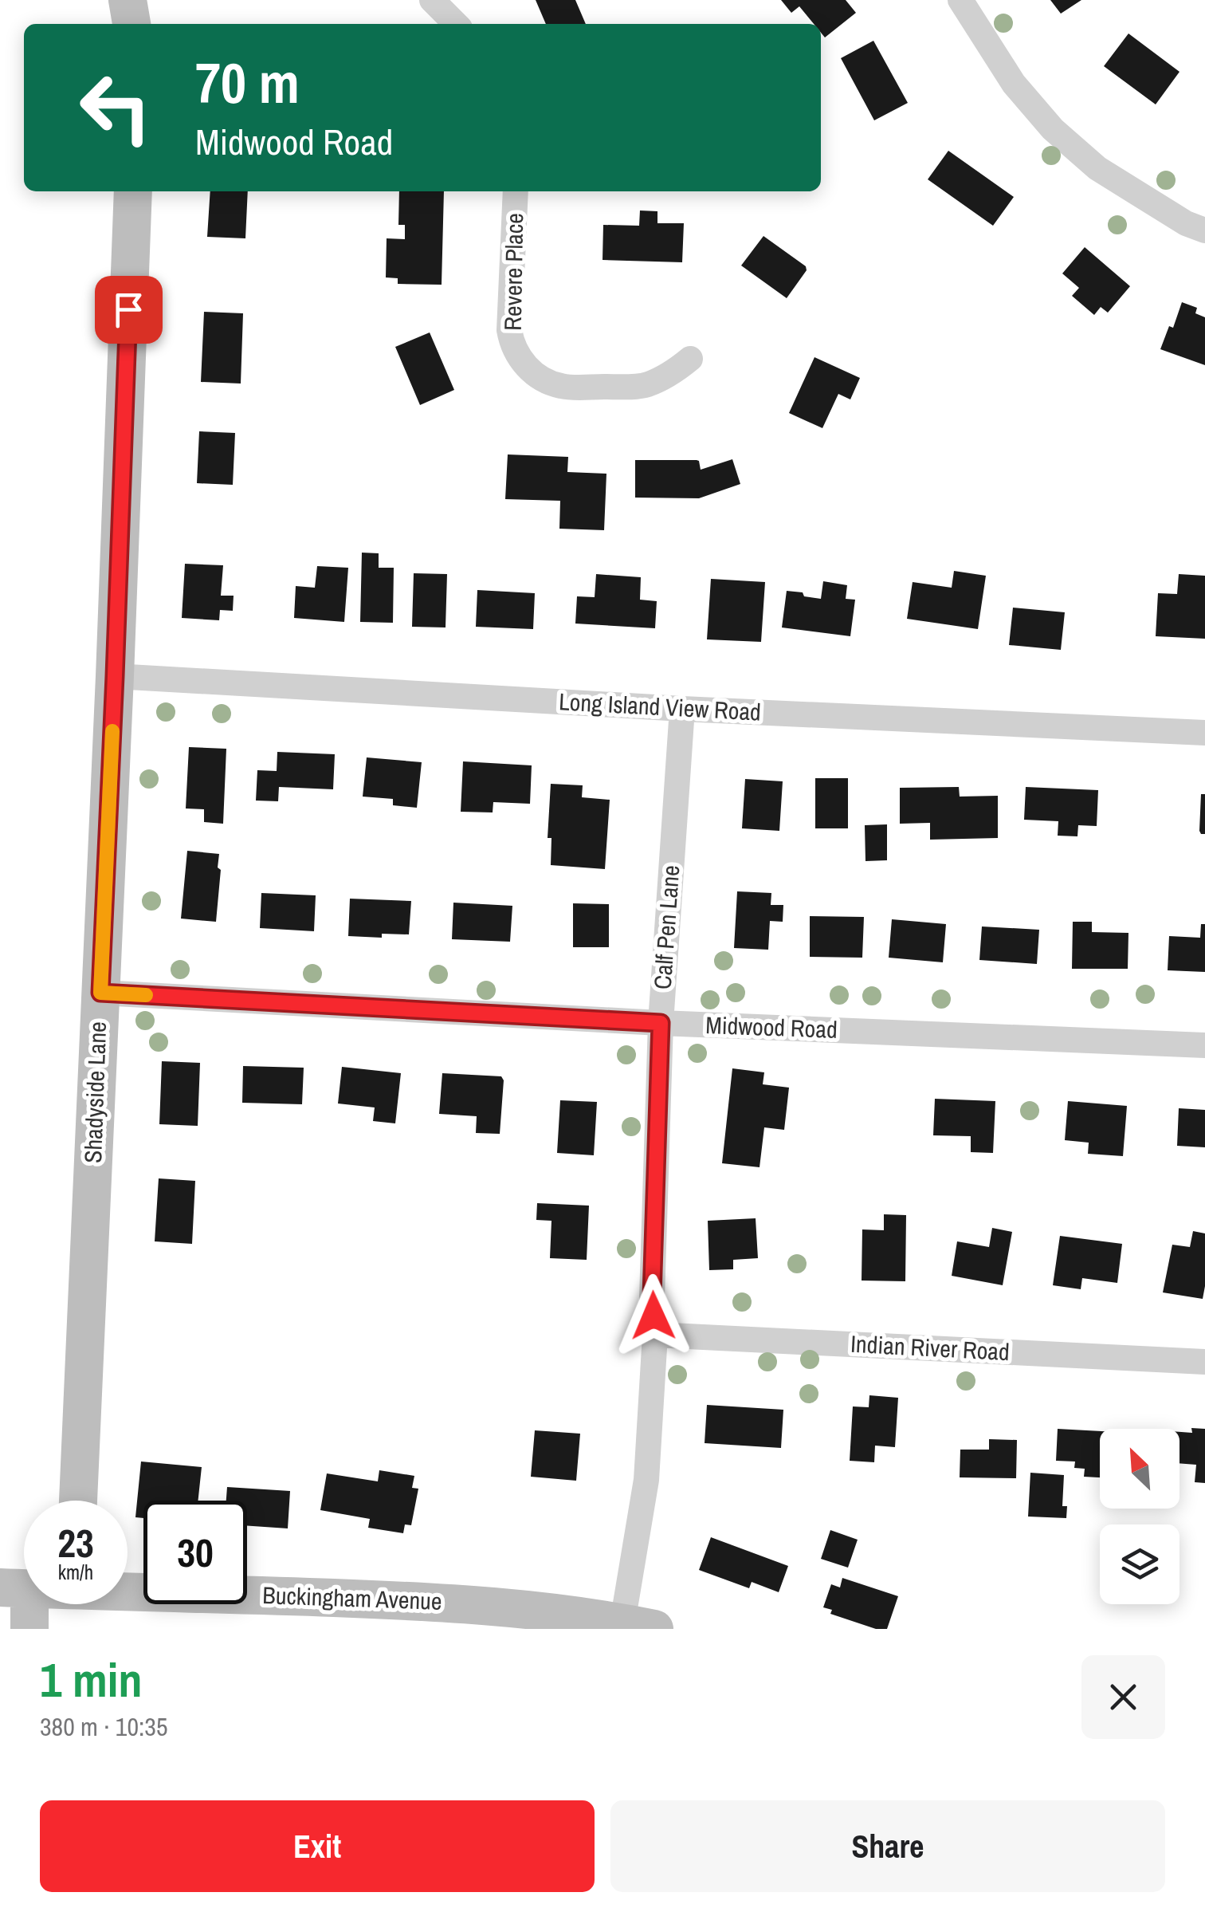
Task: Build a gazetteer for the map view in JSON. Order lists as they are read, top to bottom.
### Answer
{
  "streets": {
    "street": [
      "Revere Place",
      "Long Island View Road",
      "Calf Pen Lane",
      "Midwood Road",
      "Shadyside Lane",
      "Indian River Road",
      "Buckingham Avenue"
    ]
  },
  "crossings": [
    ["Long Island View Road", "Calf Pen Lane"],
    ["Long Island View Road", "Shadyside Lane"],
    ["Calf Pen Lane", "Midwood Road"],
    ["Calf Pen Lane", "Indian River Road"],
    ["Calf Pen Lane", "Buckingham Avenue"],
    ["Midwood Road", "Shadyside Lane"]
  ],
  "north": "top left",
  "page": {
    "turn": ["70 m", "Midwood Road"],
    "speed": "23 km/h",
    "limit": "30",
    "heading": ["1 min", "380 m · 10:35"],
    "buttons": ["Exit", "Share"]
  }
}
